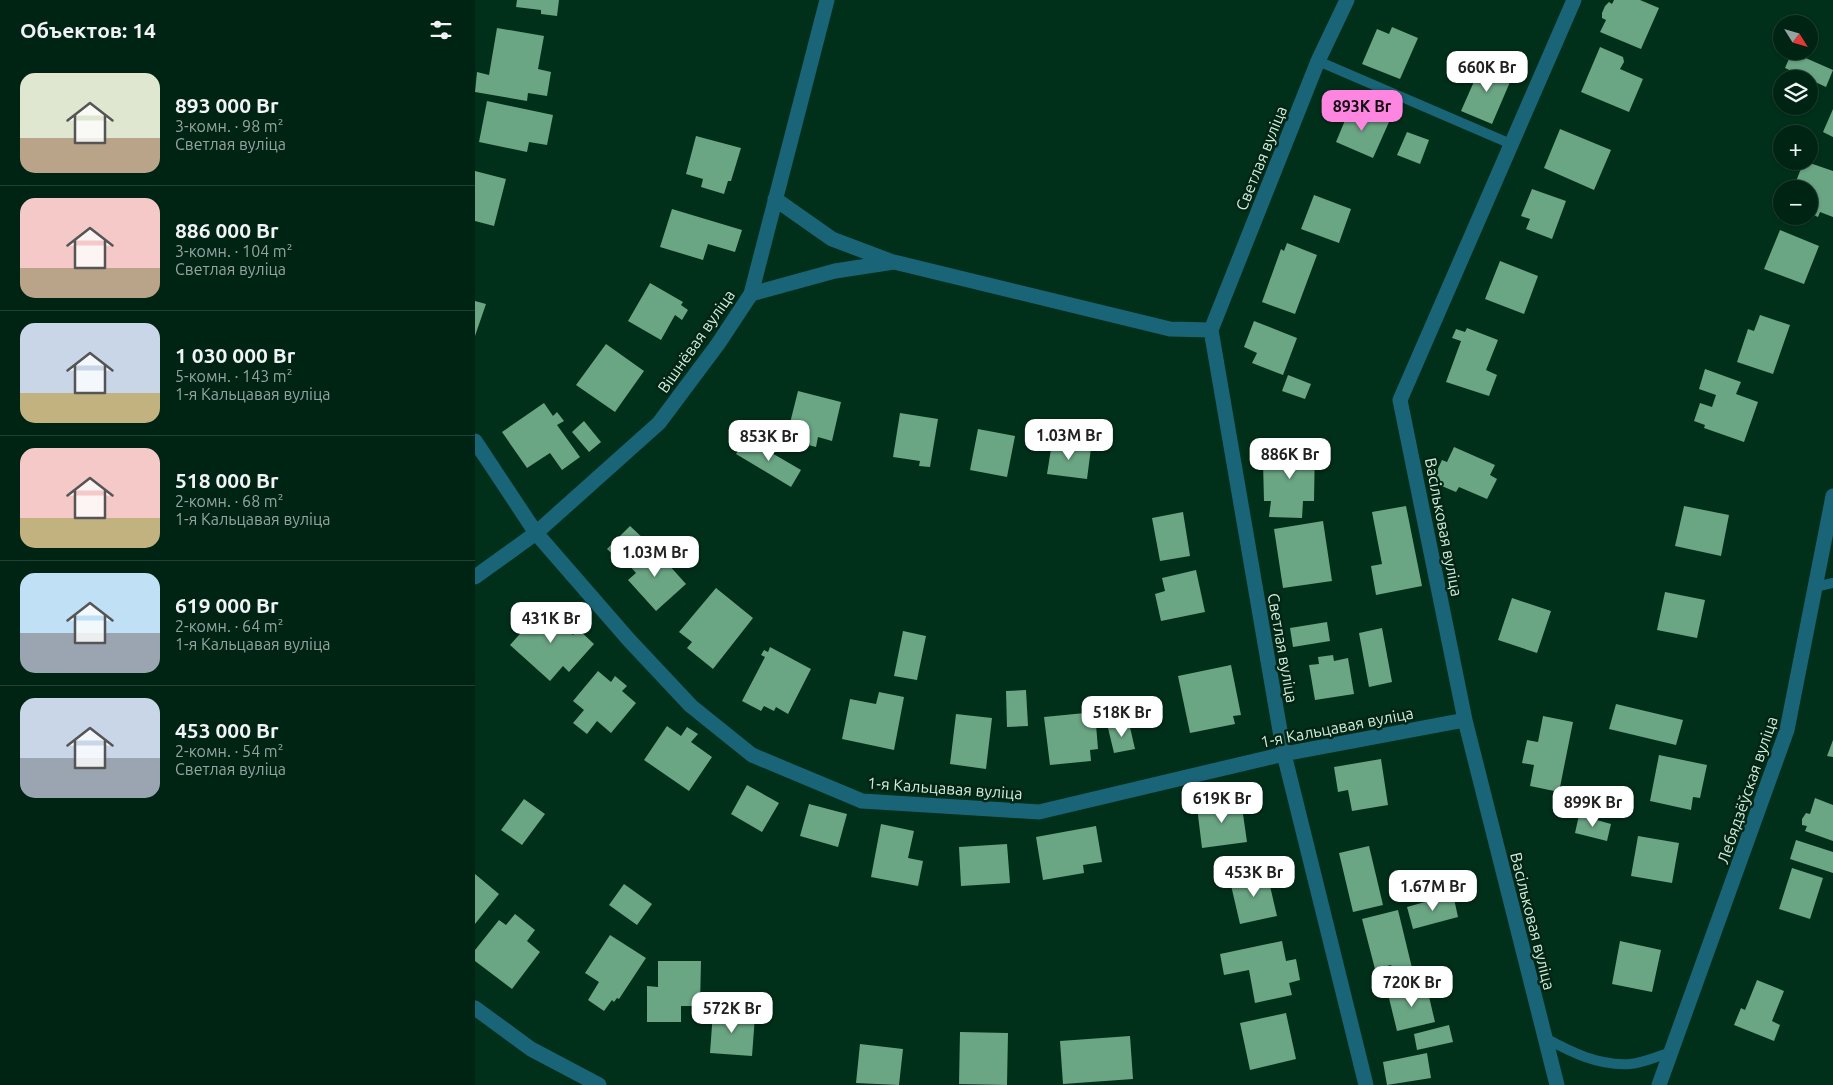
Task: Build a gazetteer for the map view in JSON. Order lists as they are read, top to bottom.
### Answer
{
  "streets": {
    "street": [
      "Светлая вуліца",
      "Вішнёвая вуліца",
      "Васільковая вуліца",
      "1-я Кальцавая вуліца",
      "Лебядзёўская вуліца"
    ]
  },
  "crossings": [
    ["Светлая вуліца", "1-я Кальцавая вуліца"],
    ["Вішнёвая вуліца", "1-я Кальцавая вуліца"],
    ["Васільковая вуліца", "1-я Кальцавая вуліца"]
  ],
  "north": "bottom right",
  "page": {
    "heading": "Объектов: 14",
    "map_buttons": ["+", "−"],
    "price": [
      "660K Br",
      "893K Br",
      "1.03M Br",
      "853K Br",
      "886K Br",
      "1.03M Br",
      "431K Br",
      "518K Br",
      "619K Br",
      "899K Br",
      "453K Br",
      "1.67M Br",
      "720K Br",
      "572K Br"
    ],
    "list": [
      {
        "name": "893 000 Br",
        "note": "3-комн. · 98 m² · Светлая вуліца"
      },
      {
        "name": "886 000 Br",
        "note": "3-комн. · 104 m² · Светлая вуліца"
      },
      {
        "name": "1 030 000 Br",
        "note": "5-комн. · 143 m² · 1-я Кальцавая вуліца"
      },
      {
        "name": "518 000 Br",
        "note": "2-комн. · 68 m² · 1-я Кальцавая вуліца"
      },
      {
        "name": "619 000 Br",
        "note": "2-комн. · 64 m² · 1-я Кальцавая вуліца"
      },
      {
        "name": "453 000 Br",
        "note": "2-комн. · 54 m² · Светлая вуліца"
      }
    ]
  }
}
